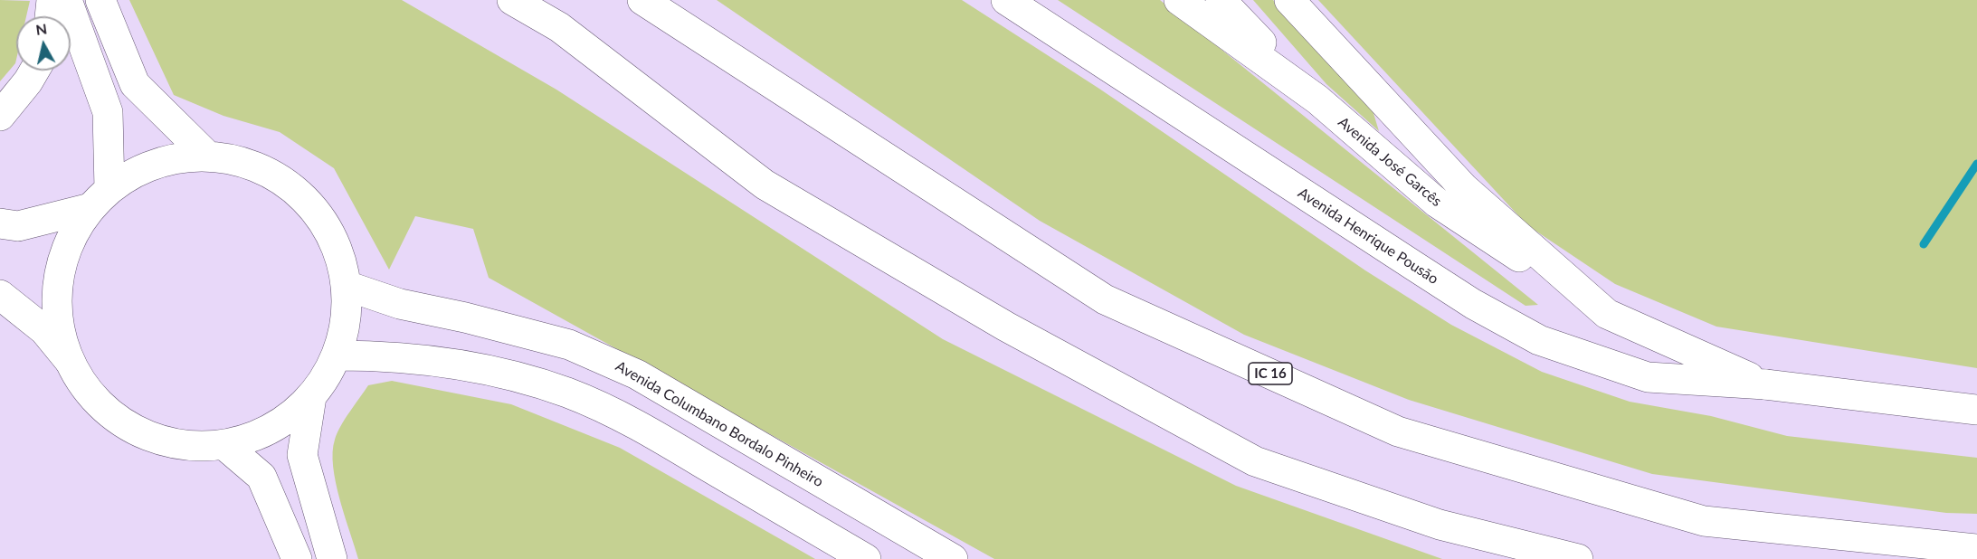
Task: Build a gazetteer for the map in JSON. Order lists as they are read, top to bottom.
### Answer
{
  "streets": {
    "main road": [
      "Avenida José Garcês",
      "Avenida Henrique Pousão",
      "IC 16",
      "Avenida Columbano Bordalo Pinheiro"
    ]
  },
  "north": "top"
}
